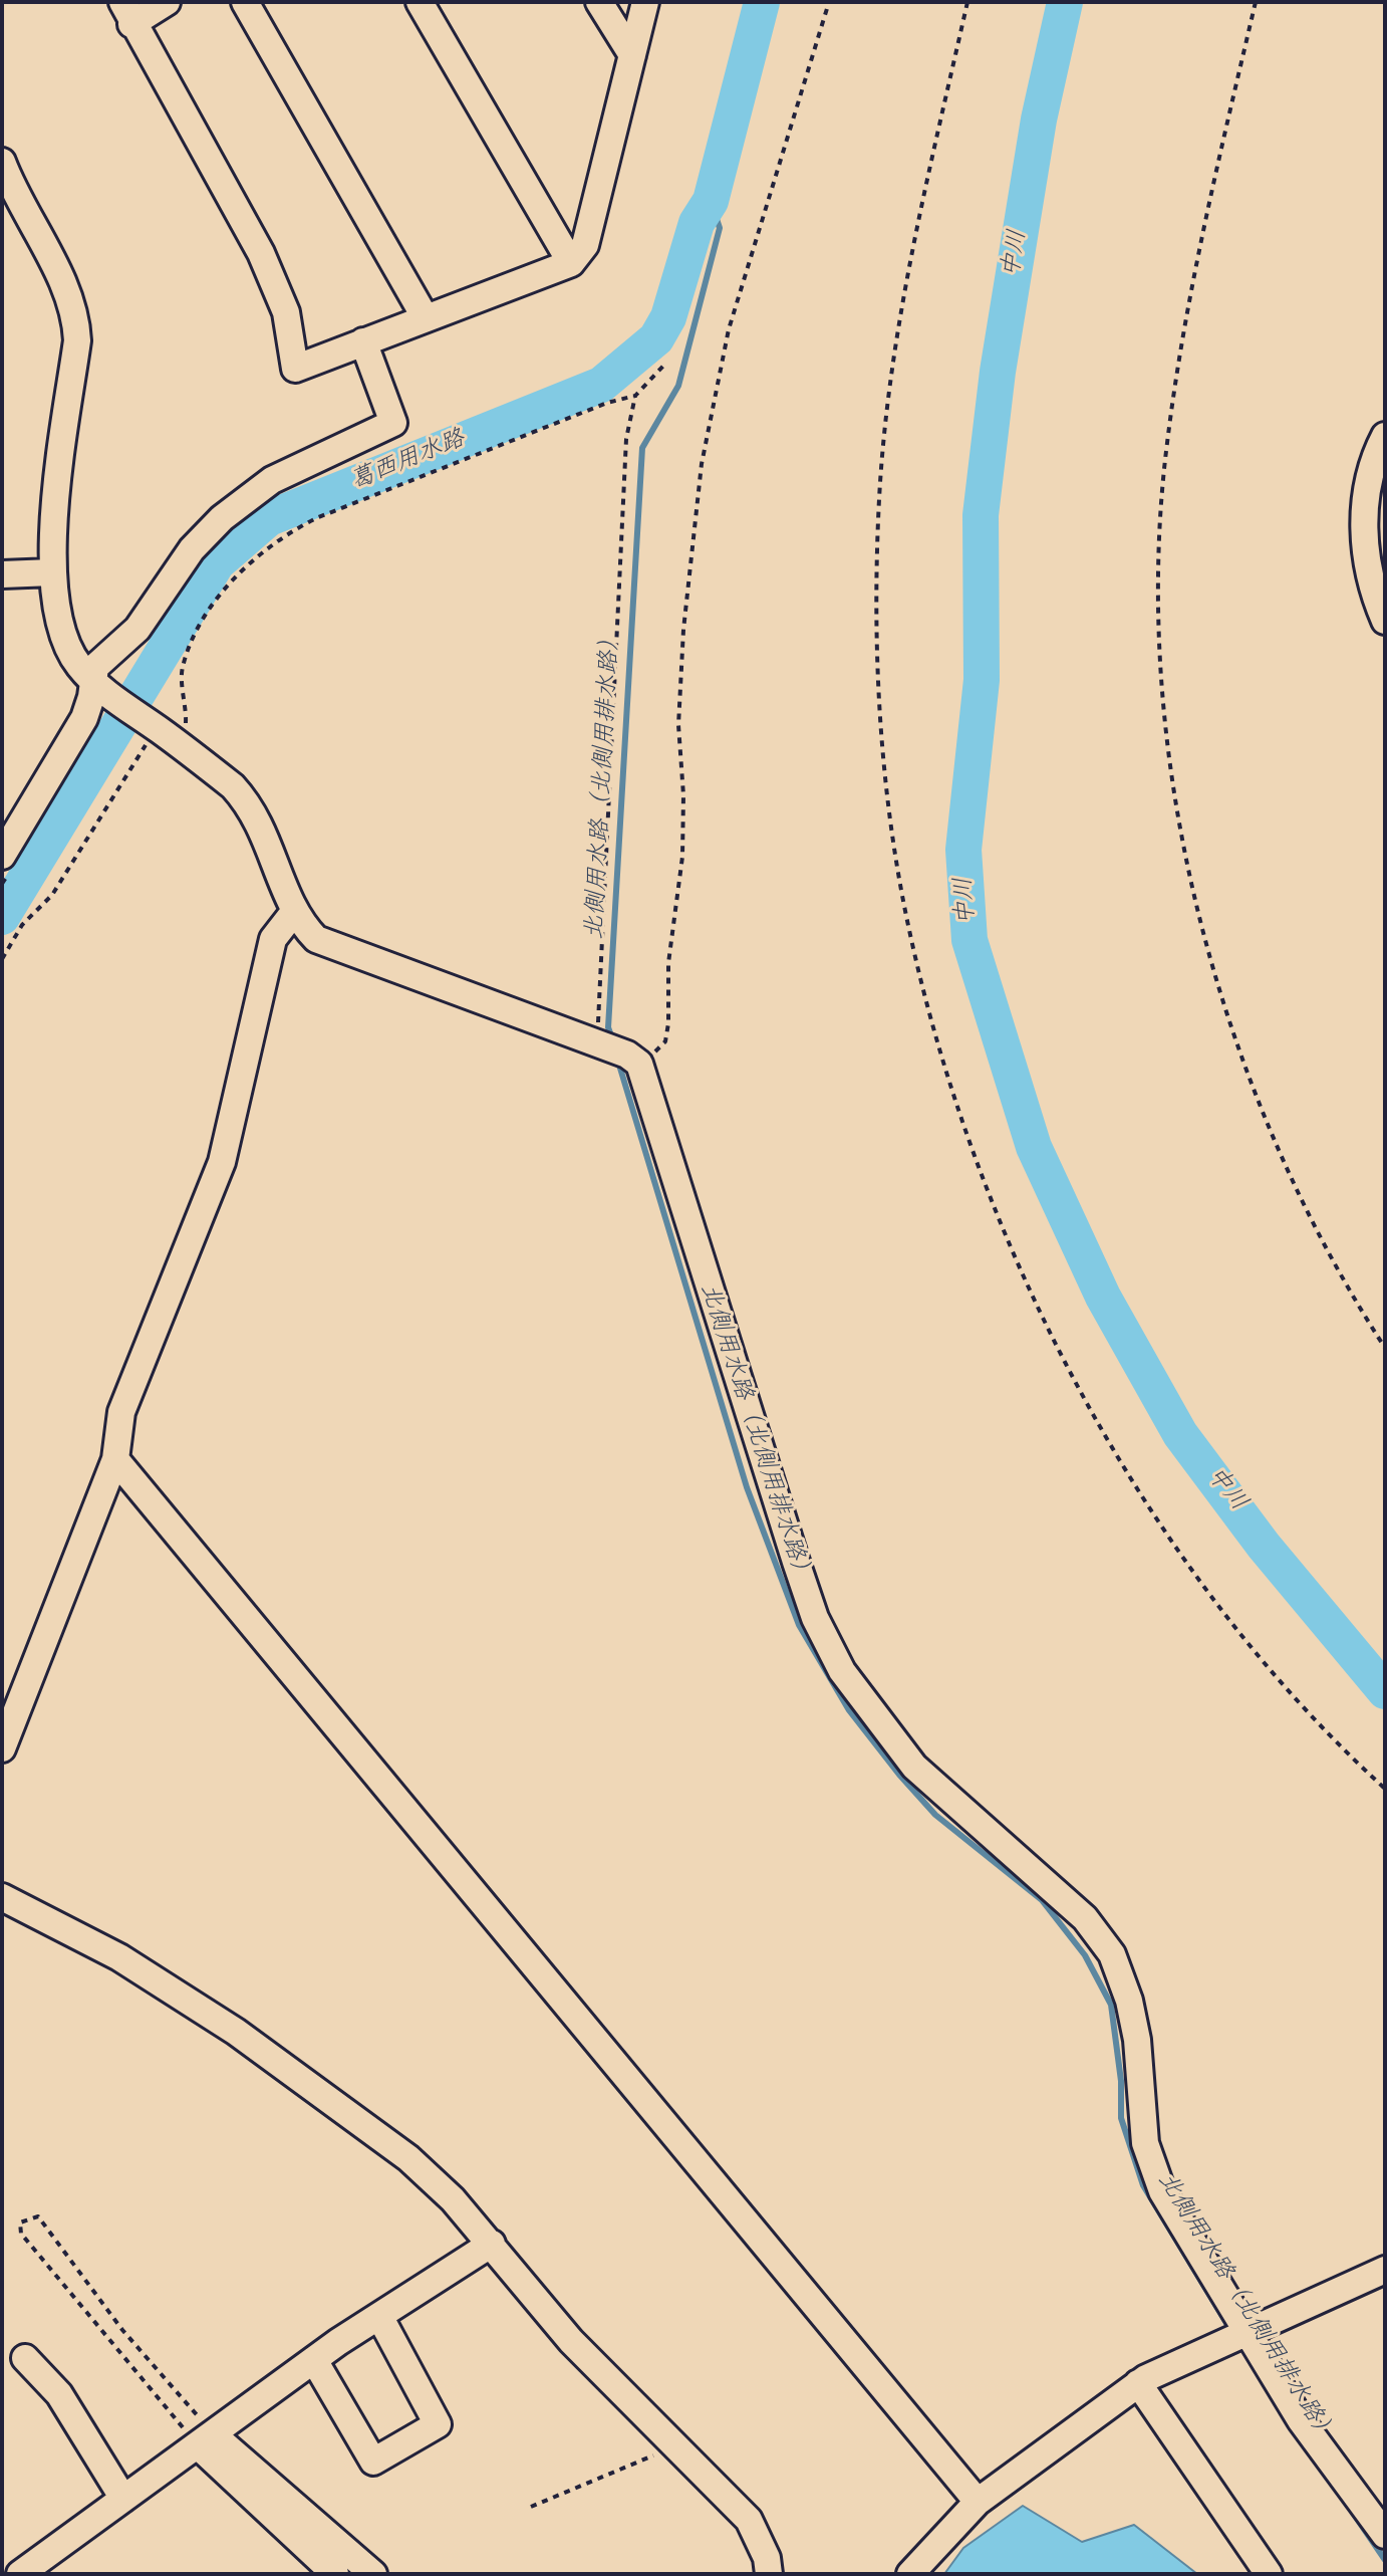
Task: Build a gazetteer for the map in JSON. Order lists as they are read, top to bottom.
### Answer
{
  "water": ["中川", "葛西用水路", "北側用水路（北側用排水路）"]
}
